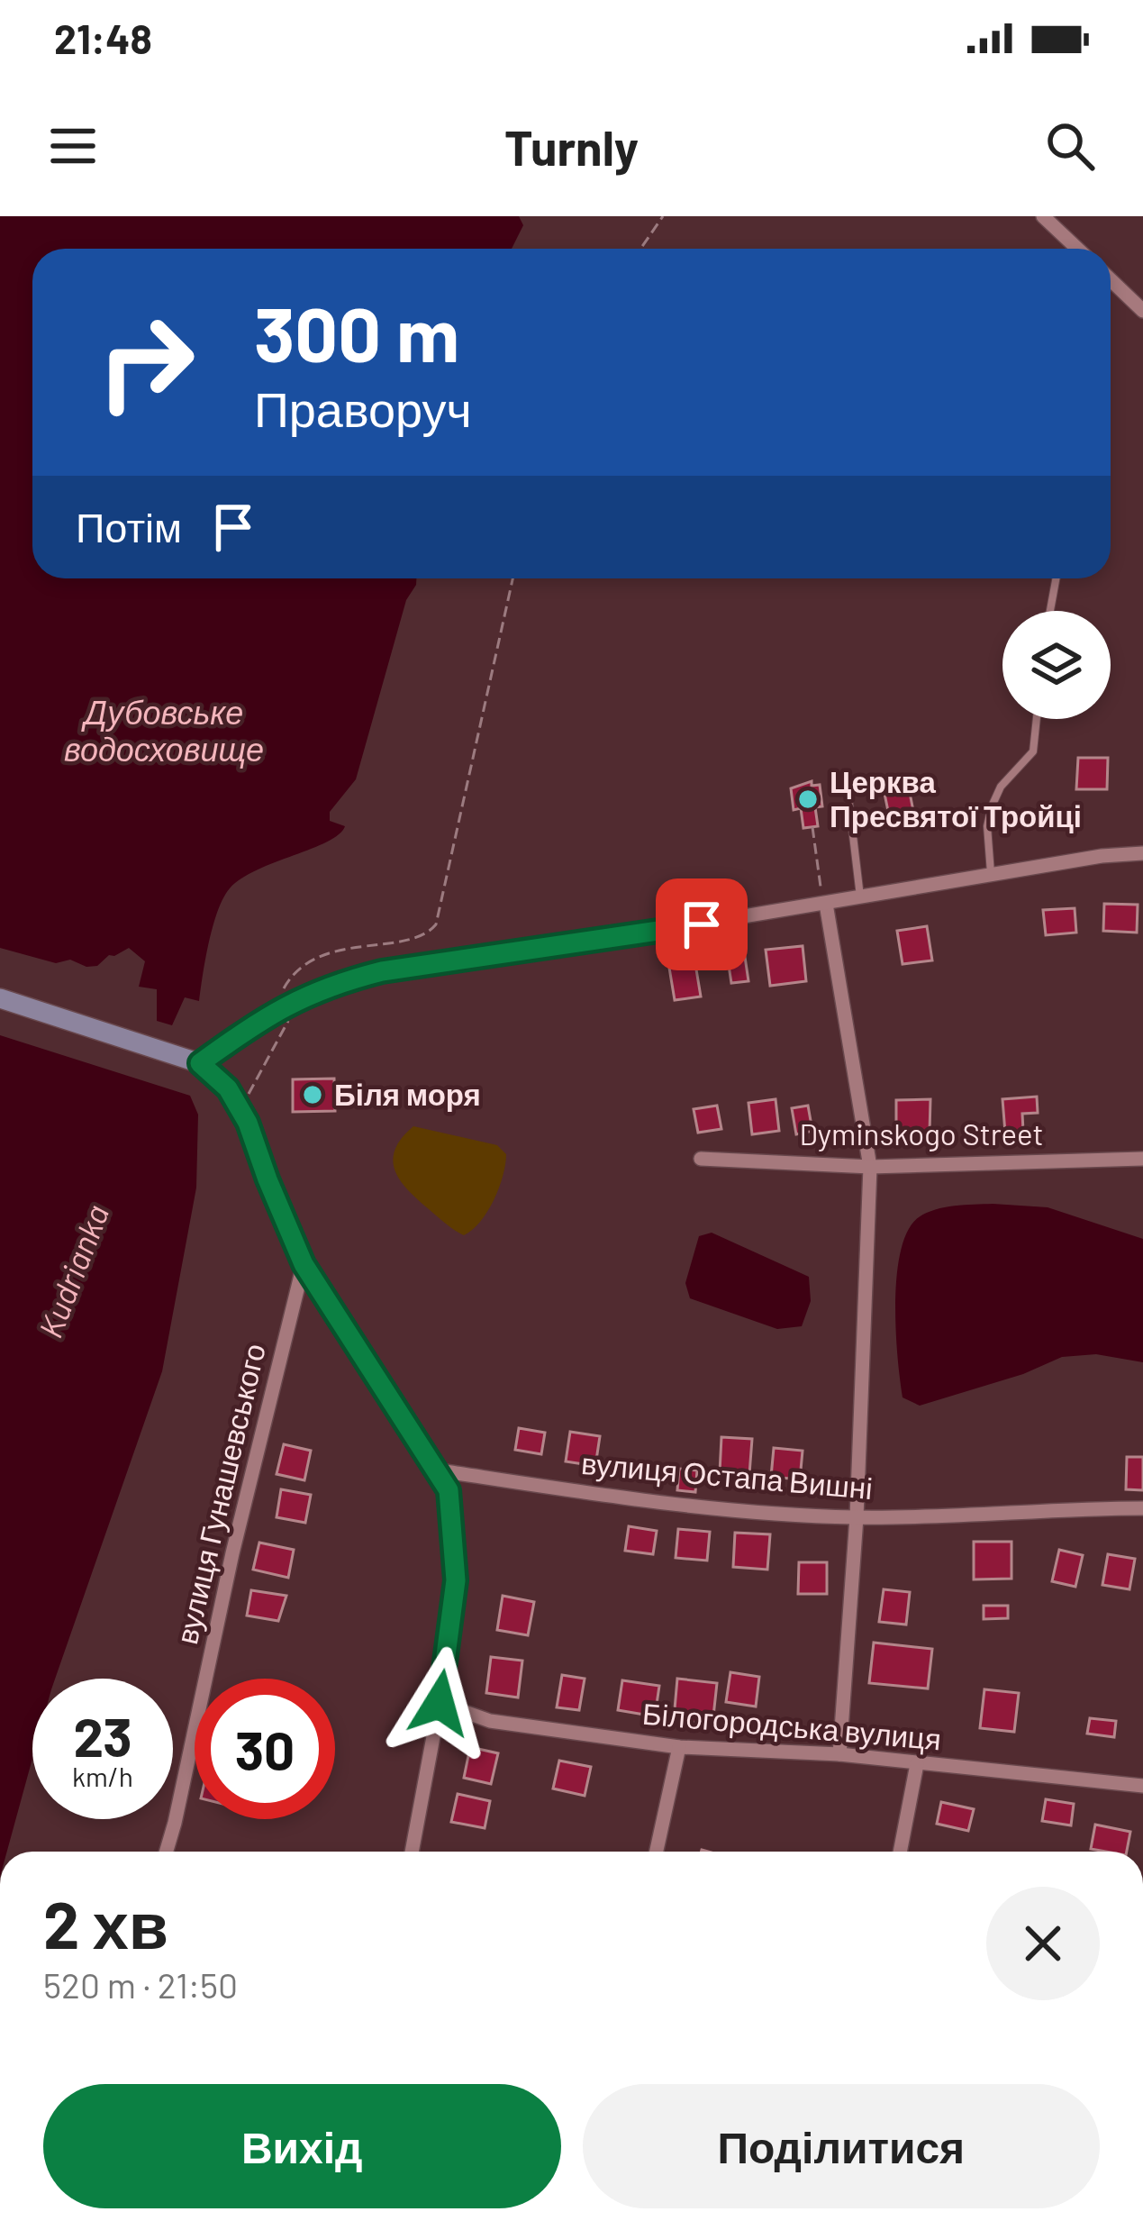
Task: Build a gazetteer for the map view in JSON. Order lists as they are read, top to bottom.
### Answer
{
  "streets": {
    "street": [
      "Dyminskogo Street",
      "вулиця Остапа Вишні",
      "вулиця Гунашевського",
      "Білогородська вулиця"
    ]
  },
  "water": ["Дубовське водосховище", "Kudrianka"],
  "places": ["Церква Пресвятої Тройці", "Біля моря"],
  "page": {
    "status": "21:48",
    "header": "Turnly",
    "turn": ["300 m", "Праворуч"],
    "then": "Потім",
    "speed": "23 km/h",
    "limit": "30",
    "heading": ["2 хв", "520 m · 21:50"],
    "buttons": ["Вихід", "Поділитися"]
  }
}
